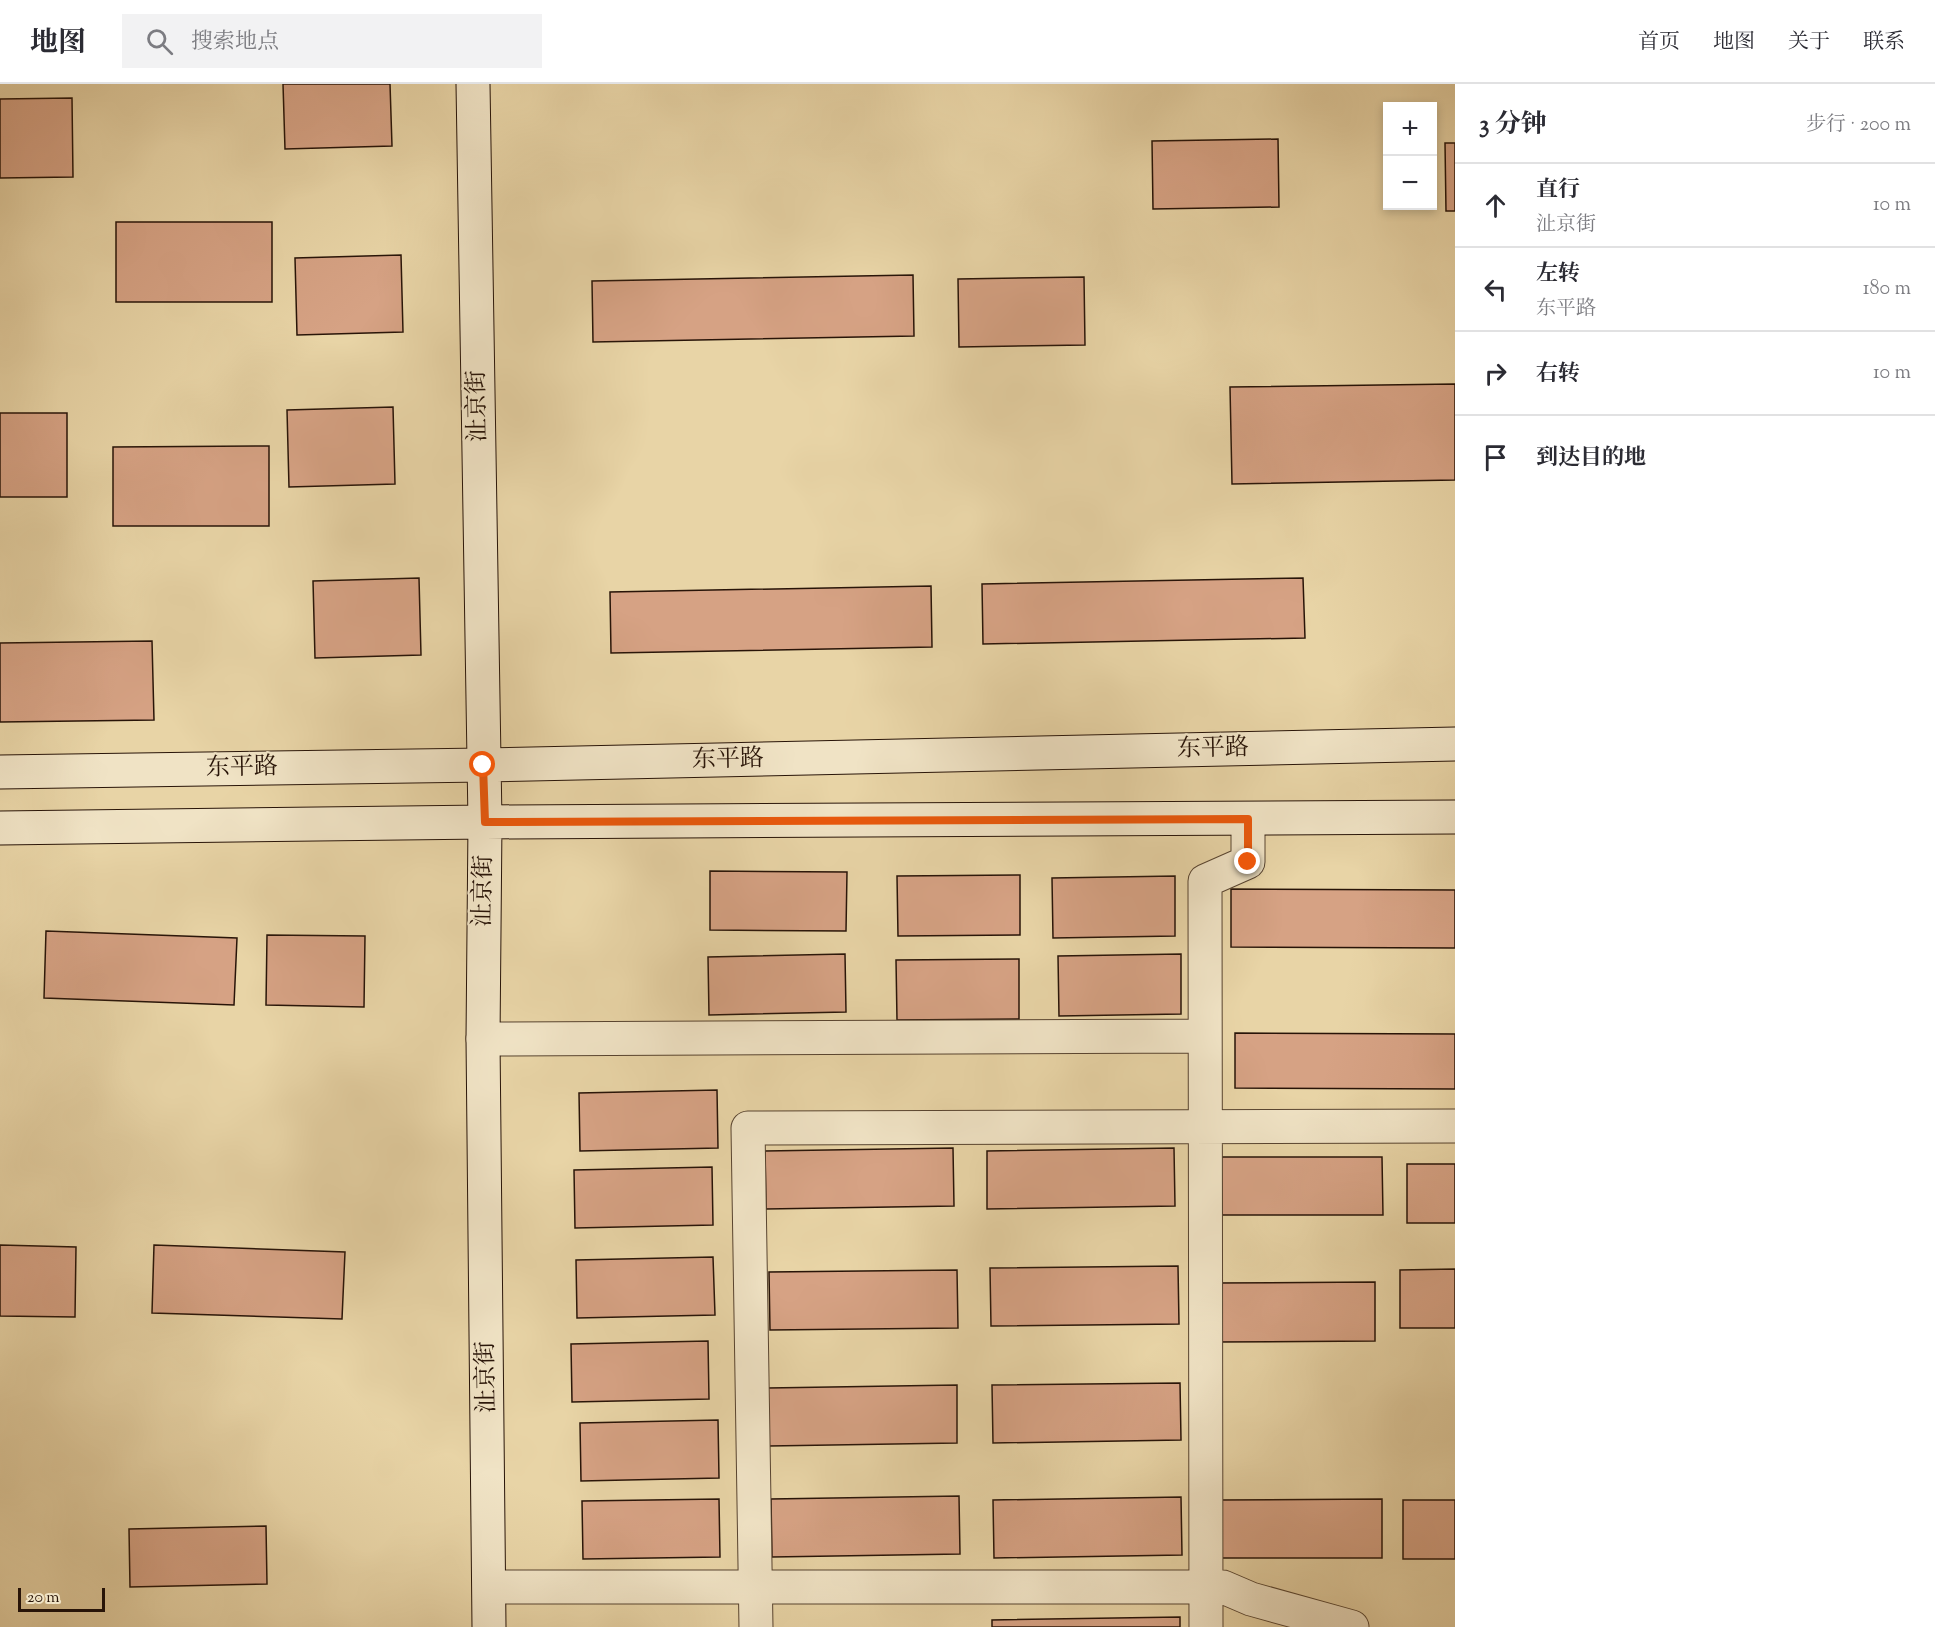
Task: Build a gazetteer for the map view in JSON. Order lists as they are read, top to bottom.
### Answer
{
  "streets": {
    "street": ["沚京街", "东平路"]
  },
  "crossings": [
    ["沚京街", "东平路"]
  ],
  "scale_bar": "20 m",
  "page": {
    "header": "地图",
    "search": "搜索地点",
    "nav": [
      "首页",
      "地图",
      "关于",
      "联系"
    ],
    "heading": ["3 分钟", "步行 · 200 m"],
    "map_buttons": ["+", "−"],
    "list": [
      ["直行", "沚京街", "10 m"],
      ["左转", "东平路", "180 m"],
      ["右转", "10 m"],
      "到达目的地"
    ],
    "scale": "20 m"
  }
}
